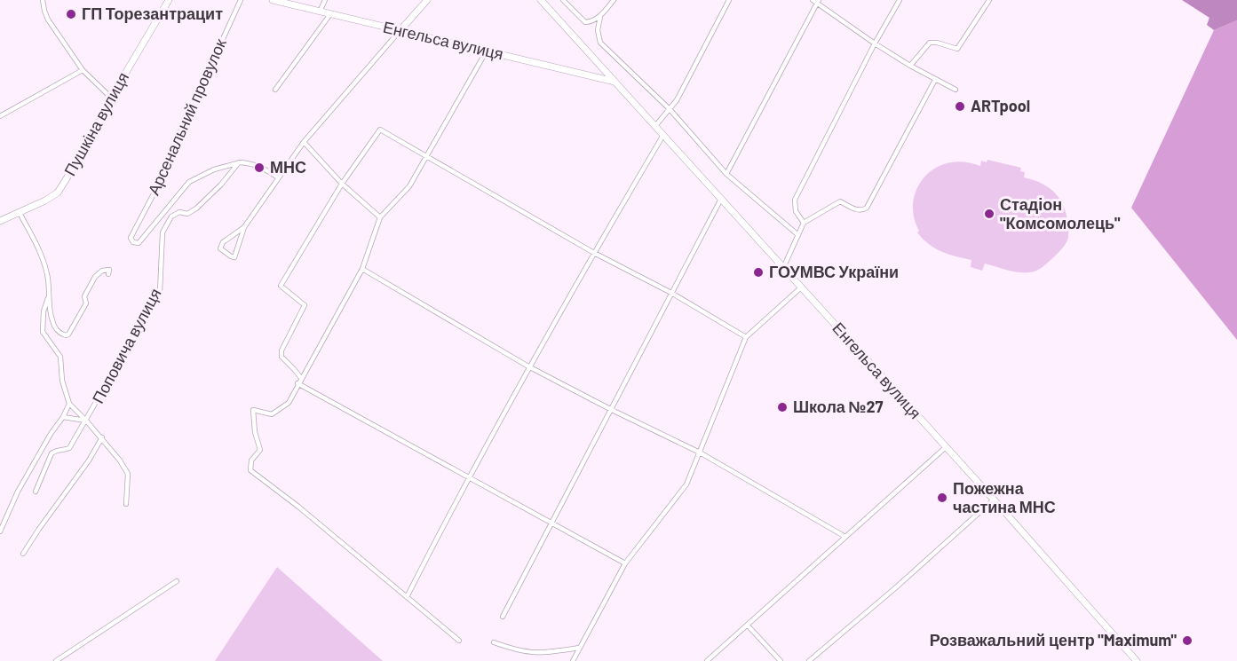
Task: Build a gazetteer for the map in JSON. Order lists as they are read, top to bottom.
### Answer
{
  "streets": {
    "street": [
      "Енгельса вулиця",
      "Арсенальний провулок",
      "Пушкіна вулиця",
      "Поповича вулиця"
    ]
  },
  "crossings": [
    ["Арсенальний провулок", "Поповича вулиця"]
  ],
  "places": [
    "ГП Торезантрацит",
    "ARTpool",
    "МНС",
    "Стадіон \"Комсомолець\"",
    "ГОУМВС України",
    "Школа №27",
    "Пожежна частина МНС",
    "Розважальний центр \"Maximum\""
  ]
}
